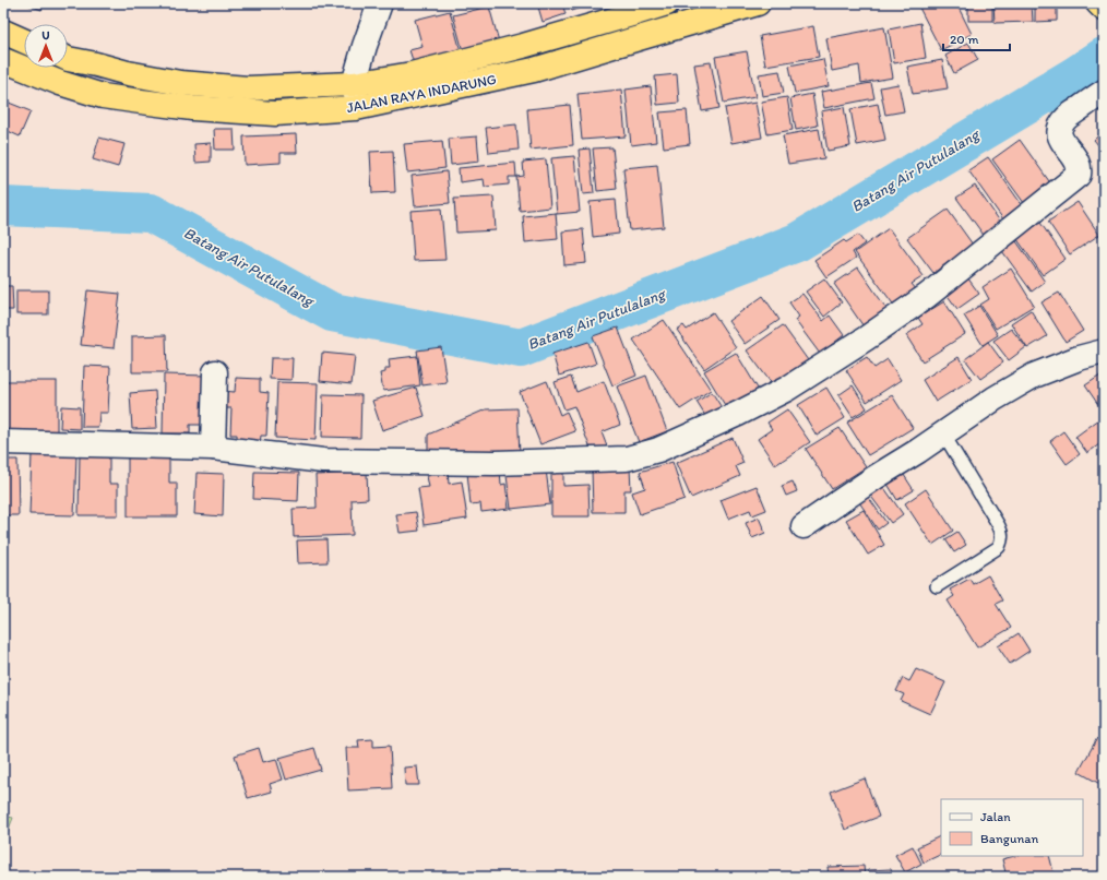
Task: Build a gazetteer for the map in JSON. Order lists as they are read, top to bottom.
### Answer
{
  "streets": {
    "highway": ["JALAN RAYA INDARUNG"]
  },
  "water": ["Batang Air Putulalang"],
  "legend": ["Jalan", "Bangunan"],
  "scale_bar": "20 m",
  "north": "top"
}
